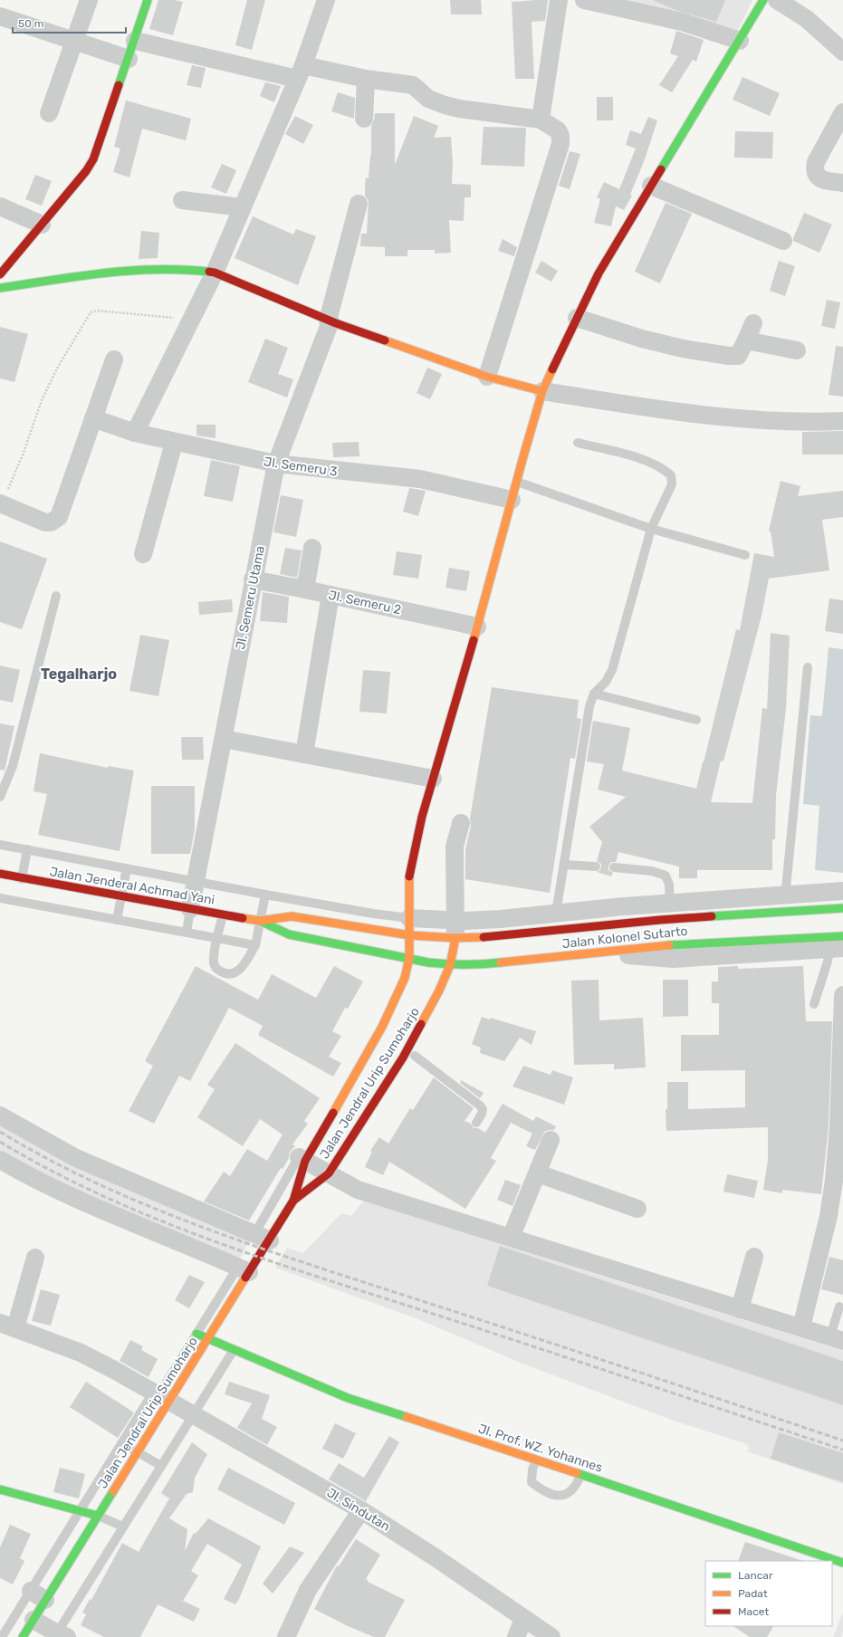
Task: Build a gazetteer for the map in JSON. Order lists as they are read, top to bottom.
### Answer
{
  "streets": {
    "main road": [
      "Jalan Jenderal Achmad Yani",
      "Jalan Kolonel Sutarto",
      "Jalan Jendral Urip Sumoharjo",
      "Jl. Prof. WZ. Yohannes"
    ],
    "street": [
      "Jl. Semeru 3",
      "Jl. Semeru Utama",
      "Jl. Semeru 2",
      "Jl. Sindutan"
    ]
  },
  "crossings": [
    ["Jl. Semeru 3", "Jl. Semeru Utama"],
    ["Jl. Semeru 3", "Jalan Jendral Urip Sumoharjo"],
    ["Jl. Semeru Utama", "Jl. Semeru 2"],
    ["Jl. Semeru Utama", "Jalan Jenderal Achmad Yani"],
    ["Jl. Semeru 2", "Jalan Jendral Urip Sumoharjo"],
    ["Jalan Jenderal Achmad Yani", "Jalan Kolonel Sutarto"],
    ["Jalan Jenderal Achmad Yani", "Jalan Jendral Urip Sumoharjo"],
    ["Jalan Kolonel Sutarto", "Jalan Jendral Urip Sumoharjo"],
    ["Jalan Jendral Urip Sumoharjo", "Jl. Prof. WZ. Yohannes"],
    ["Jalan Jendral Urip Sumoharjo", "Jl. Sindutan"]
  ],
  "districts": ["Tegalharjo"],
  "legend": ["Lancar", "Padat", "Macet"],
  "scale_bar": "50 m"
}
